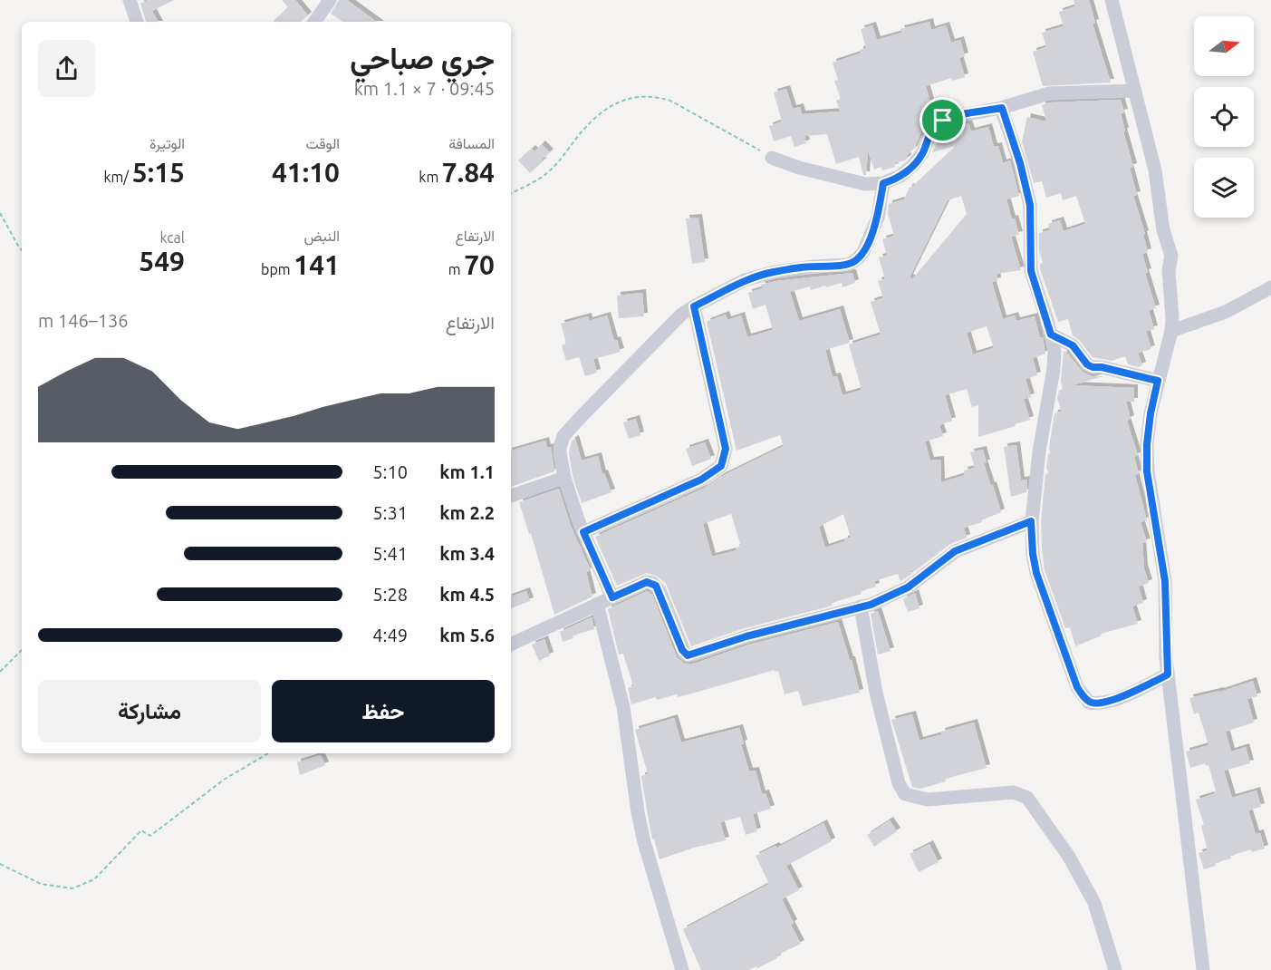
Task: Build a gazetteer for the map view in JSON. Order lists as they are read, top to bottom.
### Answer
{
  "north": "right",
  "page": {
    "heading": ["جري صباحي", "09:45 · 7 × 1.1 km"],
    "stats": [
      ["المسافة", "7.84 km"],
      ["الوقت", "41:10"],
      ["الوتيرة", "5:15 /km"],
      ["الارتفاع", "70 m"],
      ["النبض", "141 bpm"],
      ["kcal", "549"]
    ],
    "chart": ["الارتفاع", "136–146 m"],
    "list": [
      {
        "name": "1.1 km",
        "note": "5:10"
      },
      {
        "name": "2.2 km",
        "note": "5:31"
      },
      {
        "name": "3.4 km",
        "note": "5:41"
      },
      {
        "name": "4.5 km",
        "note": "5:28"
      },
      {
        "name": "5.6 km",
        "note": "4:49"
      }
    ],
    "buttons": ["حفظ", "مشاركة"]
  }
}
